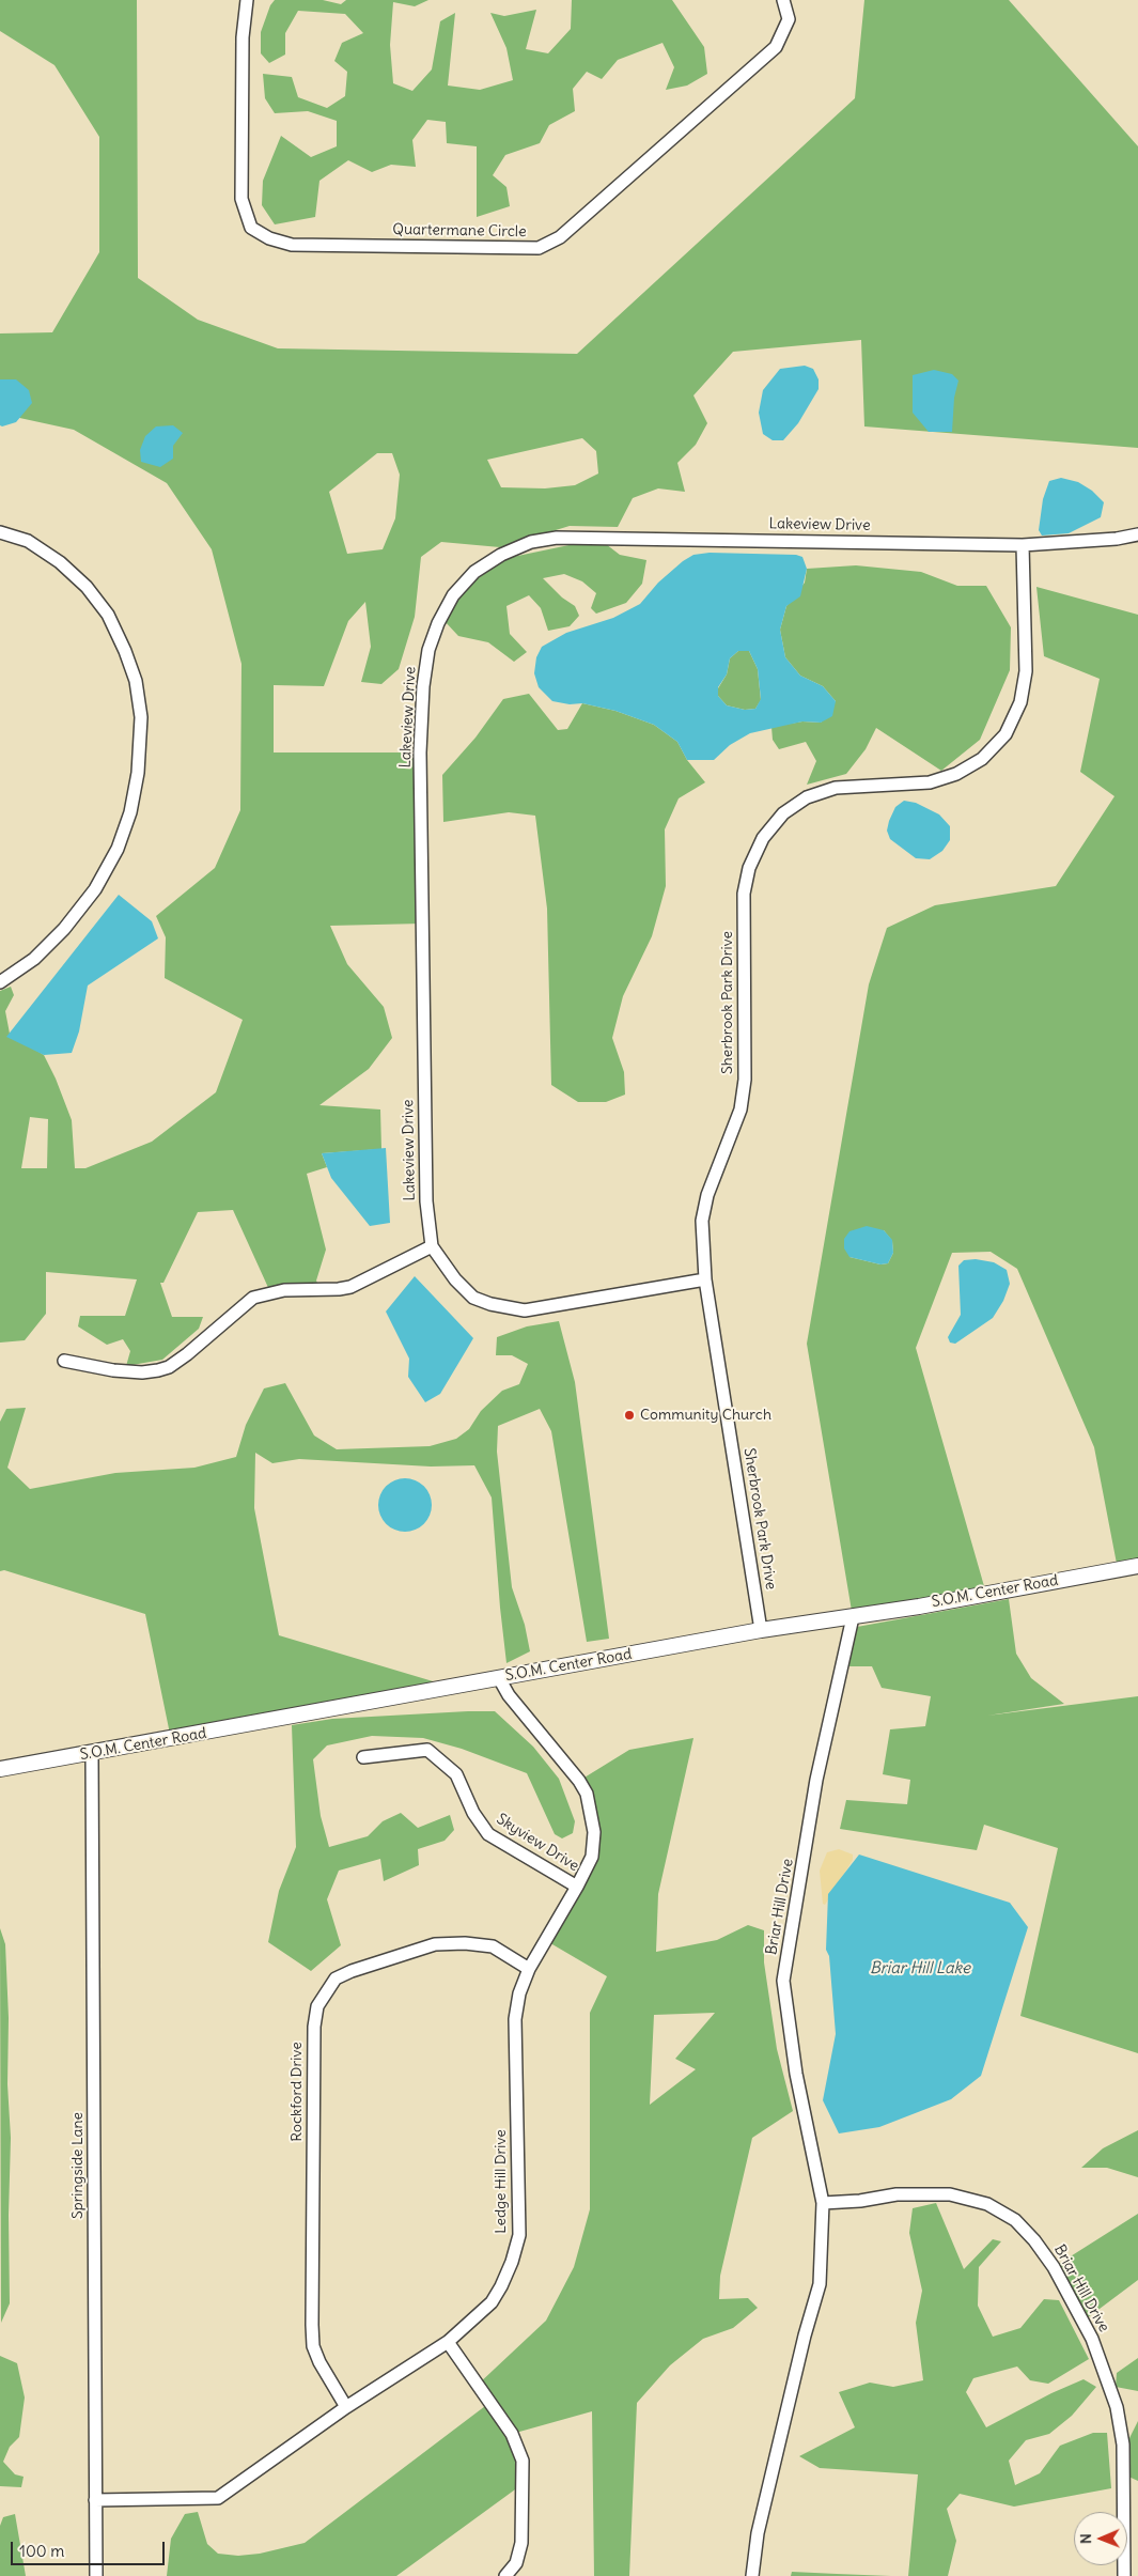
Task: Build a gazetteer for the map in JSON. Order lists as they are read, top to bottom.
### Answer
{
  "streets": {
    "main road": ["S.O.M. Center Road"],
    "street": [
      "Quartermane Circle",
      "Lakeview Drive",
      "Sherbrook Park Drive",
      "Skyview Drive",
      "Briar Hill Drive",
      "Rockford Drive",
      "Springside Lane",
      "Ledge Hill Drive"
    ]
  },
  "crossings": [
    ["Lakeview Drive", "Sherbrook Park Drive"],
    ["Sherbrook Park Drive", "S.O.M. Center Road"],
    ["S.O.M. Center Road", "Briar Hill Drive"],
    ["S.O.M. Center Road", "Springside Lane"],
    ["S.O.M. Center Road", "Ledge Hill Drive"],
    ["Skyview Drive", "Ledge Hill Drive"],
    ["Rockford Drive", "Ledge Hill Drive"],
    ["Springside Lane", "Ledge Hill Drive"]
  ],
  "water": ["Briar Hill Lake"],
  "places": ["Community Church"],
  "scale_bar": "100 m",
  "north": "left"
}
